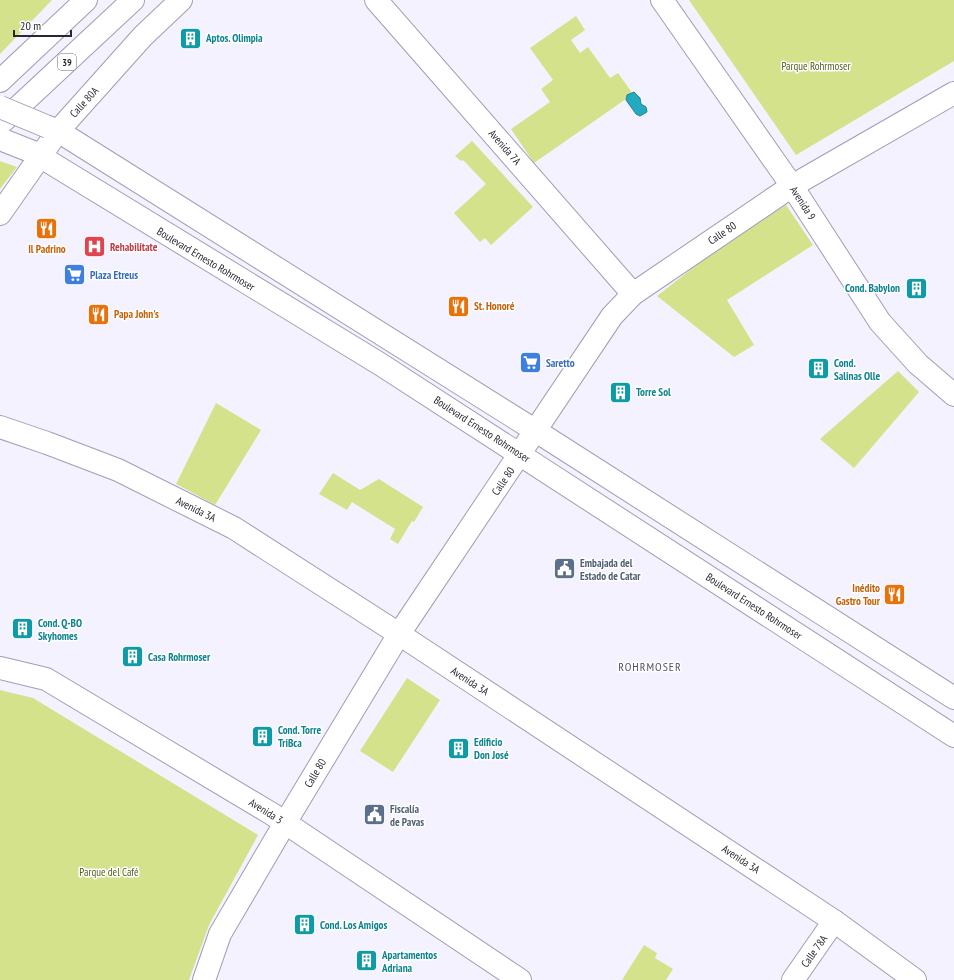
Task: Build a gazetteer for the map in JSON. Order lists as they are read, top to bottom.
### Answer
{
  "streets": {
    "main road": [
      "39",
      "Calle 80A",
      "Avenida 7A",
      "Avenida 9",
      "Calle 80",
      "Boulevard Ernesto Rohrmoser",
      "Avenida 3A",
      "Avenida 3",
      "Calle 78A"
    ]
  },
  "crossings": [
    ["Calle 80A", "Boulevard Ernesto Rohrmoser"],
    ["Avenida 7A", "Calle 80"],
    ["Avenida 9", "Calle 80"],
    ["Calle 80", "Boulevard Ernesto Rohrmoser"],
    ["Calle 80", "Avenida 3A"],
    ["Calle 80", "Avenida 3"],
    ["Avenida 3A", "Calle 78A"]
  ],
  "districts": ["ROHRMOSER"],
  "parks": ["Parque Rohrmoser", "Parque del Café"],
  "places": {
    "building": [
      "Aptos. Olimpia",
      "Cond. Babylon",
      "Cond. Salinas Olle",
      "Torre Sol",
      "Cond. Q-BO Skyhomes",
      "Casa Rohrmoser",
      "Cond. Torre TriBca",
      "Edificio Don José",
      "Cond. Los Amigos",
      "Apartamentos Adriana"
    ],
    "restaurant": [
      "Il Padrino",
      "St. Honoré",
      "Papa John's",
      "Inédito Gastro Tour"
    ],
    "hospital": ["Rehabilítate"],
    "supermarket": ["Plaza Etreus", "Saretto"],
    "public building": ["Embajada del Estado de Catar", "Fiscalía de Pavas"]
  },
  "scale_bar": "20 m"
}
